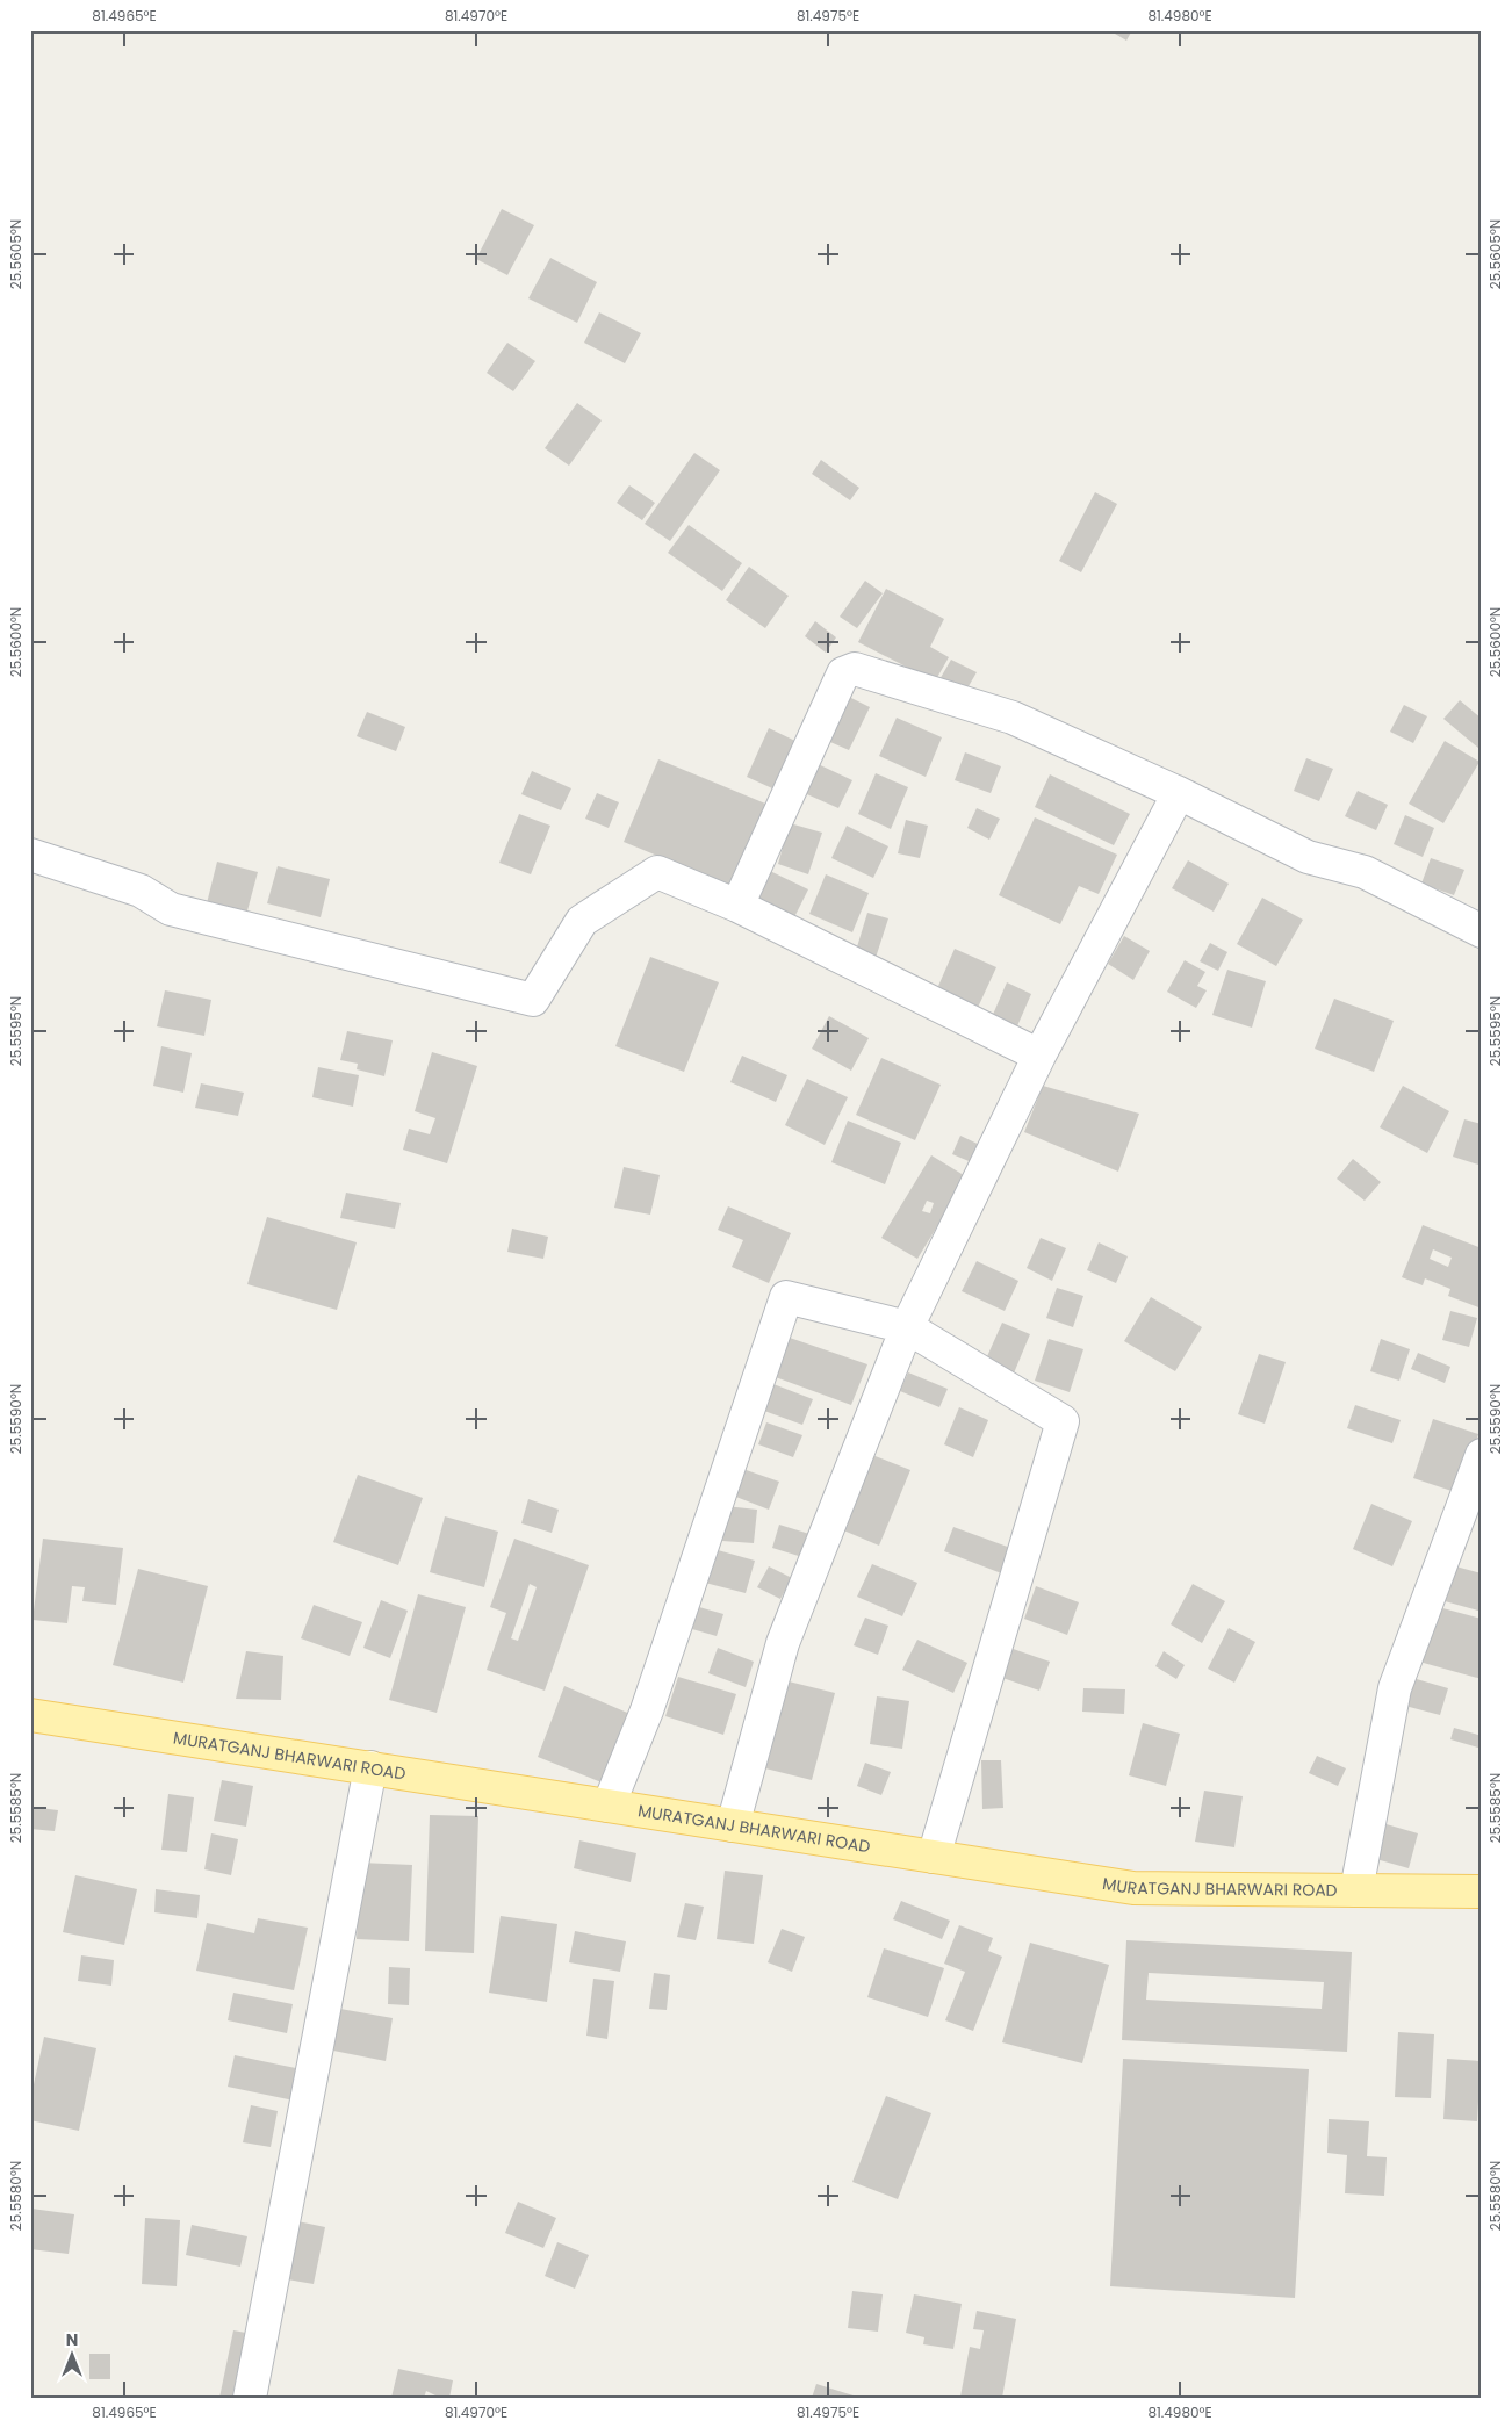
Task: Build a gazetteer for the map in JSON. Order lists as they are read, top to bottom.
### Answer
{
  "streets": {
    "main road": ["MURATGANJ BHARWARI ROAD"]
  },
  "north": "top",
  "coordinates": [
    "81.4965°E",
    "81.4970°E",
    "81.4975°E",
    "81.4980°E",
    "25.5605°N",
    "25.5600°N",
    "25.5595°N",
    "25.5590°N",
    "25.5585°N",
    "25.5580°N"
  ]
}
